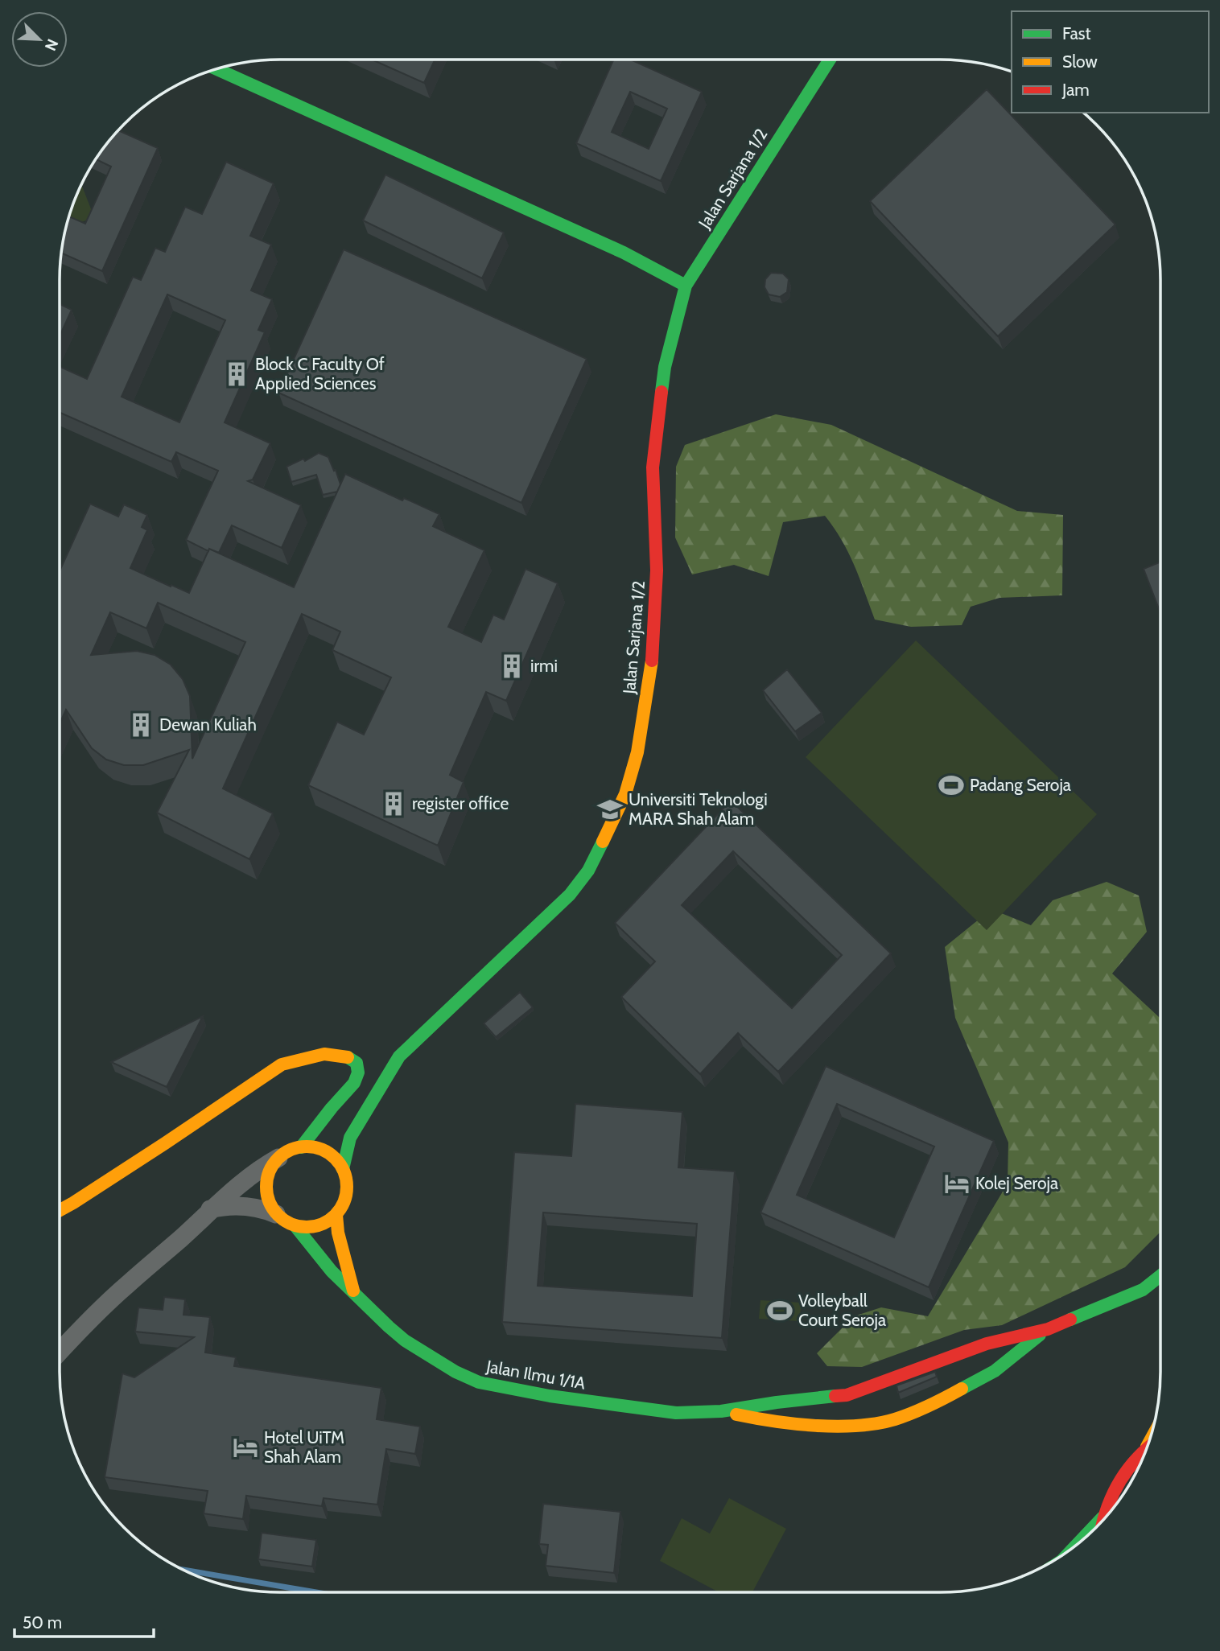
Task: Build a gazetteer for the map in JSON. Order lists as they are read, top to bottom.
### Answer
{
  "streets": {
    "street": ["Jalan Sarjana 1/2", "Jalan Ilmu 1/1A"]
  },
  "crossings": [
    ["Jalan Sarjana 1/2", "Jalan Ilmu 1/1A"]
  ],
  "places": {
    "building": [
      "Block C Faculty Of Applied Sciences",
      "irmi",
      "Dewan Kuliah",
      "register office"
    ],
    "sports": ["Padang Seroja", "Volleyball Court Seroja"],
    "school or university": ["Universiti Teknologi MARA Shah Alam"],
    "hotel": ["Kolej Seroja", "Hotel UiTM Shah Alam"]
  },
  "legend": ["Fast", "Slow", "Jam"],
  "scale_bar": "50 m",
  "north": "bottom right"
}
